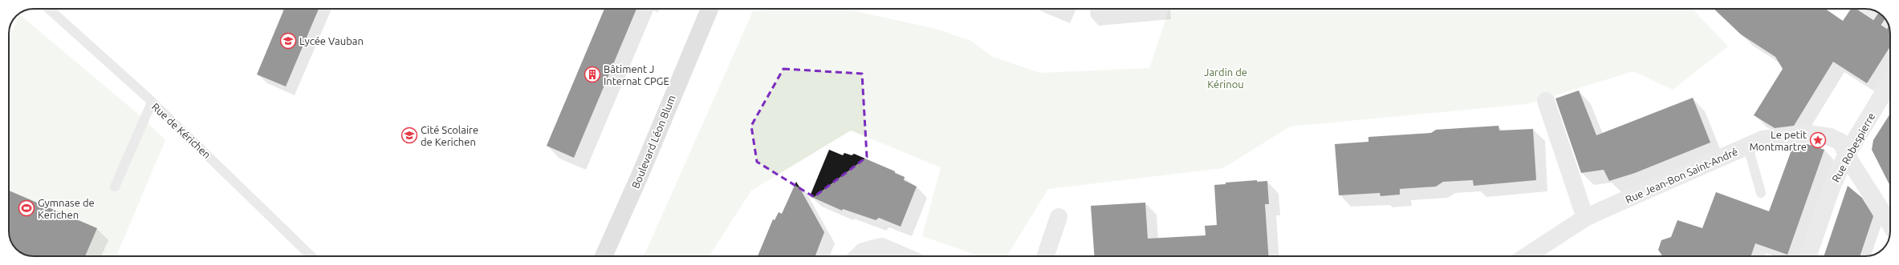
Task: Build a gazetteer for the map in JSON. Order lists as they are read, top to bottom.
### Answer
{
  "streets": {
    "main road": ["Boulevard Léon Blum"],
    "street": ["Rue Robespierre", "Rue Jean-Bon Saint-André"],
    "lane": ["Rue de Kérichen"]
  },
  "crossings": [
    ["Rue Robespierre", "Rue Jean-Bon Saint-André"]
  ],
  "parks": ["Jardin de Kérinou"],
  "places": {
    "school or university": ["Lycée Vauban", "Cité Scolaire de Kerichen"],
    "building": ["Bâtiment J Internat CPGE"],
    "place": ["Le petit Montmartre"],
    "sports": ["Gymnase de Kerichen"]
  }
}
